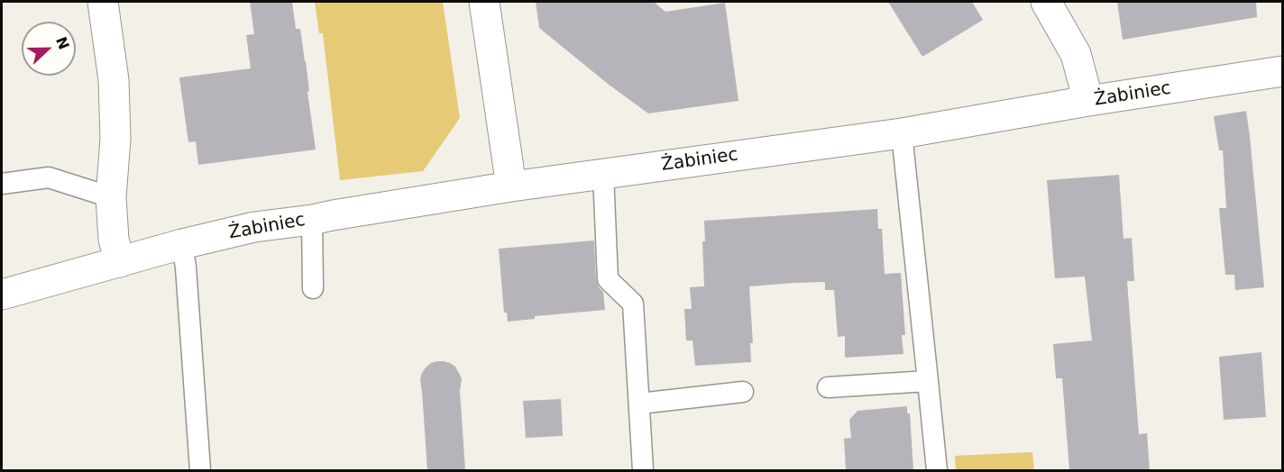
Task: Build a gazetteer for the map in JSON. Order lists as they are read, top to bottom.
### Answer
{
  "streets": {
    "street": ["Żabiniec"]
  },
  "north": "right"
}
